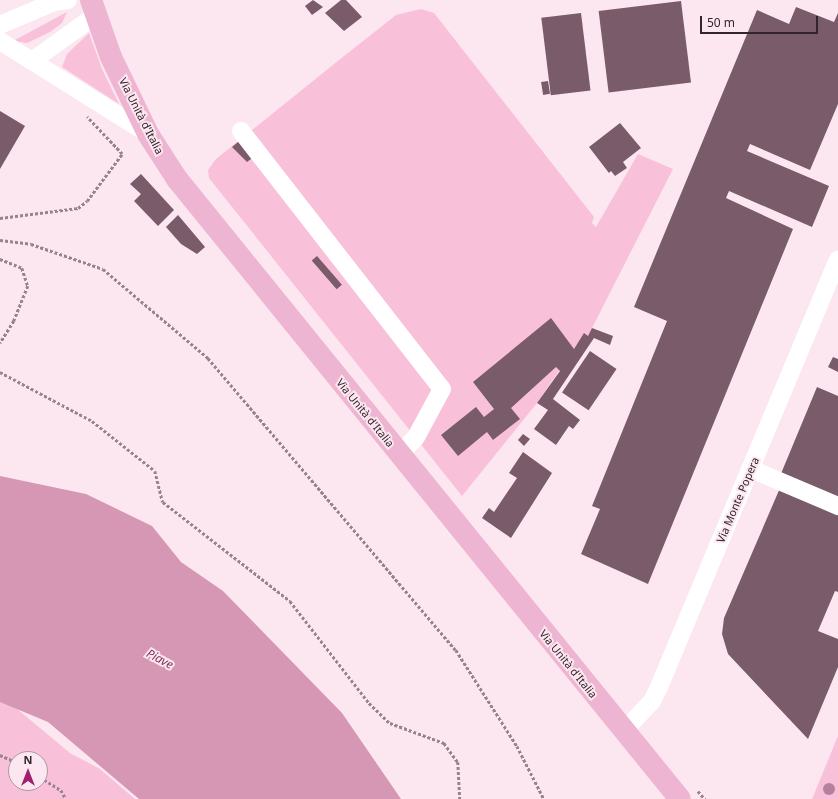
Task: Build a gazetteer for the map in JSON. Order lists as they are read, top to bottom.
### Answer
{
  "streets": {
    "main road": ["Via Unità d'Italia"],
    "street": ["Via Monte Popera"]
  },
  "crossings": [
    ["Via Unità d'Italia", "Via Monte Popera"]
  ],
  "water": ["Piave"],
  "scale_bar": "50 m",
  "north": "top"
}
